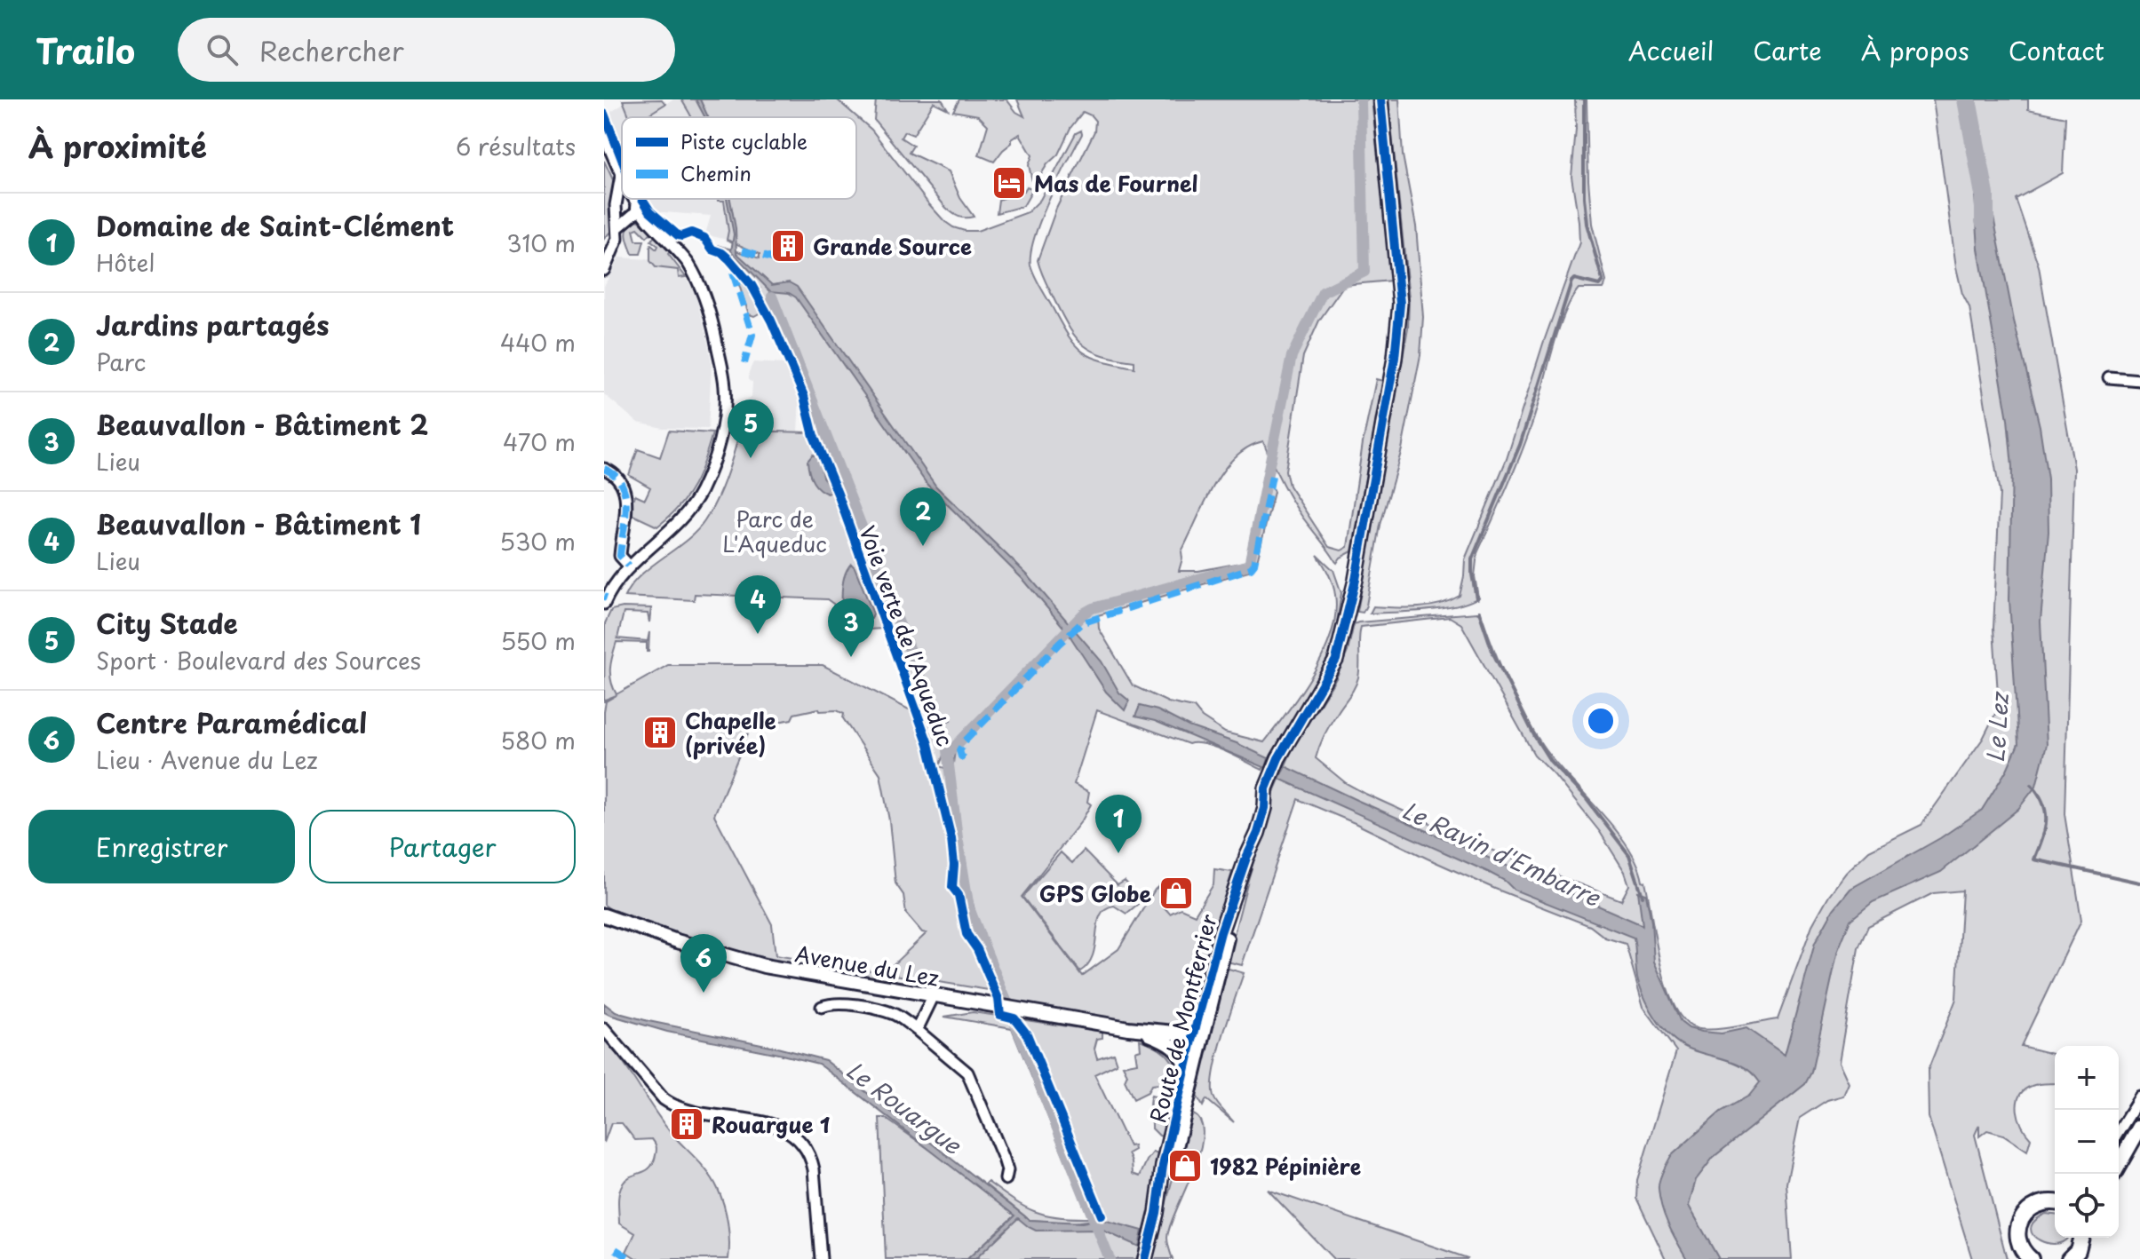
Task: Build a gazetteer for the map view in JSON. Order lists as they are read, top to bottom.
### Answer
{
  "streets": {
    "street": ["Avenue du Lez", "Route de Montferrier"],
    "cycle path": ["Voie verte de l'Aqueduc"]
  },
  "crossings": [
    ["Avenue du Lez", "Route de Montferrier"]
  ],
  "water": ["Le Lez", "Le Ravin d'Embarre", "Le Rouargue"],
  "parks": ["Parc de L'Aqueduc"],
  "places": {
    "hotel": ["Mas de Fournel"],
    "building": ["Grande Source", "Chapelle (privée)", "Rouargue 1"],
    "shop": ["GPS Globe", "1982 Pépinière"]
  },
  "legend": ["Piste cyclable", "Chemin"],
  "page": {
    "header": "Trailo",
    "search": "Rechercher",
    "nav": [
      "Accueil",
      "Carte",
      "À propos",
      "Contact"
    ],
    "heading": ["À proximité", "6 résultats"],
    "list": [
      {
        "mark": "1",
        "name": "Domaine de Saint-Clément",
        "note": "Hôtel",
        "value": "310 m"
      },
      {
        "mark": "2",
        "name": "Jardins partagés",
        "note": "Parc",
        "value": "440 m"
      },
      {
        "mark": "3",
        "name": "Beauvallon - Bâtiment 2",
        "note": "Lieu",
        "value": "470 m"
      },
      {
        "mark": "4",
        "name": "Beauvallon - Bâtiment 1",
        "note": "Lieu",
        "value": "530 m"
      },
      {
        "mark": "5",
        "name": "City Stade",
        "note": "Sport · Boulevard des Sources",
        "value": "550 m"
      },
      {
        "mark": "6",
        "name": "Centre Paramédical",
        "note": "Lieu · Avenue du Lez",
        "value": "580 m"
      }
    ],
    "pins": [
      "5",
      "2",
      "4",
      "3",
      "1",
      "6"
    ],
    "buttons": ["Enregistrer", "Partager"],
    "map_buttons": ["+", "−"]
  }
}
